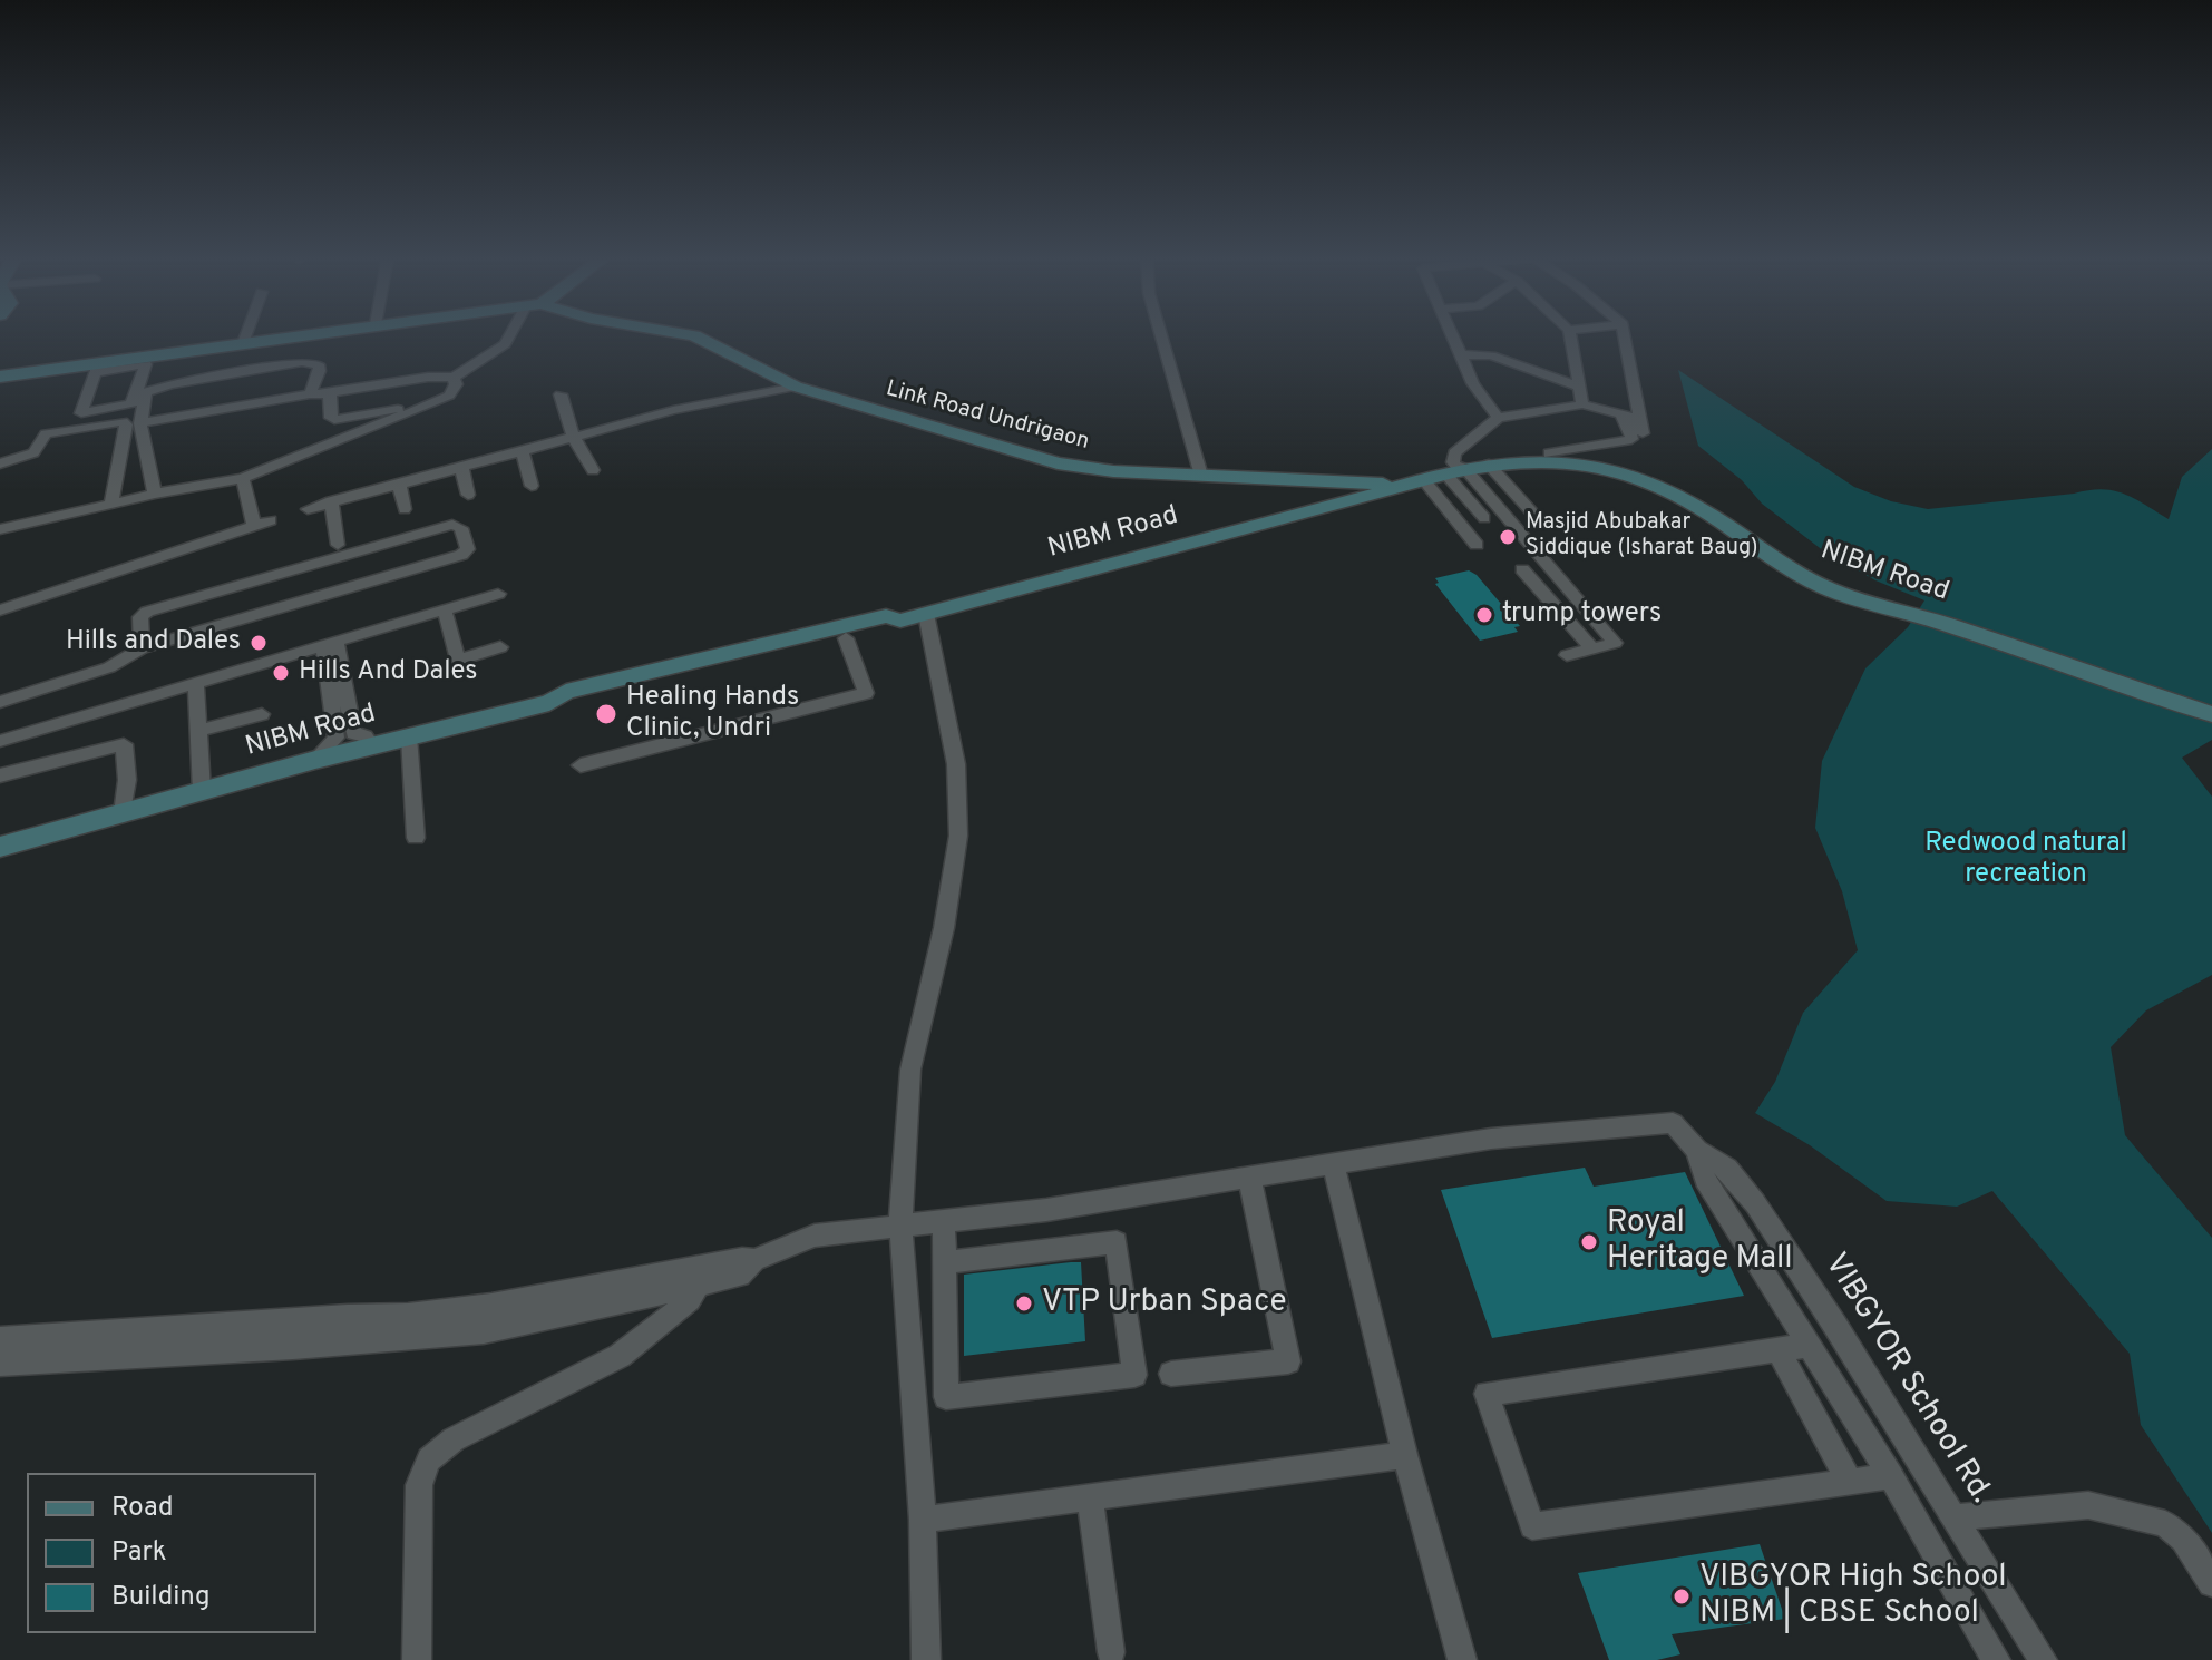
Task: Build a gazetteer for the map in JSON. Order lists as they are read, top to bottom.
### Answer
{
  "streets": {
    "main road": ["Link Road Undrigaon", "NIBM Road"],
    "street": ["VIBGYOR School Rd."]
  },
  "crossings": [
    ["Link Road Undrigaon", "NIBM Road"]
  ],
  "parks": ["Redwood natural recreation"],
  "places": [
    "Masjid Abubakar Siddique (Isharat Baug)",
    "trump towers",
    "Hills and Dales",
    "Hills And Dales",
    "Healing Hands Clinic, Undri",
    "Royal Heritage Mall",
    "VTP Urban Space",
    "VIBGYOR High School NIBM | CBSE School"
  ],
  "legend": ["Road", "Park", "Building"]
}
